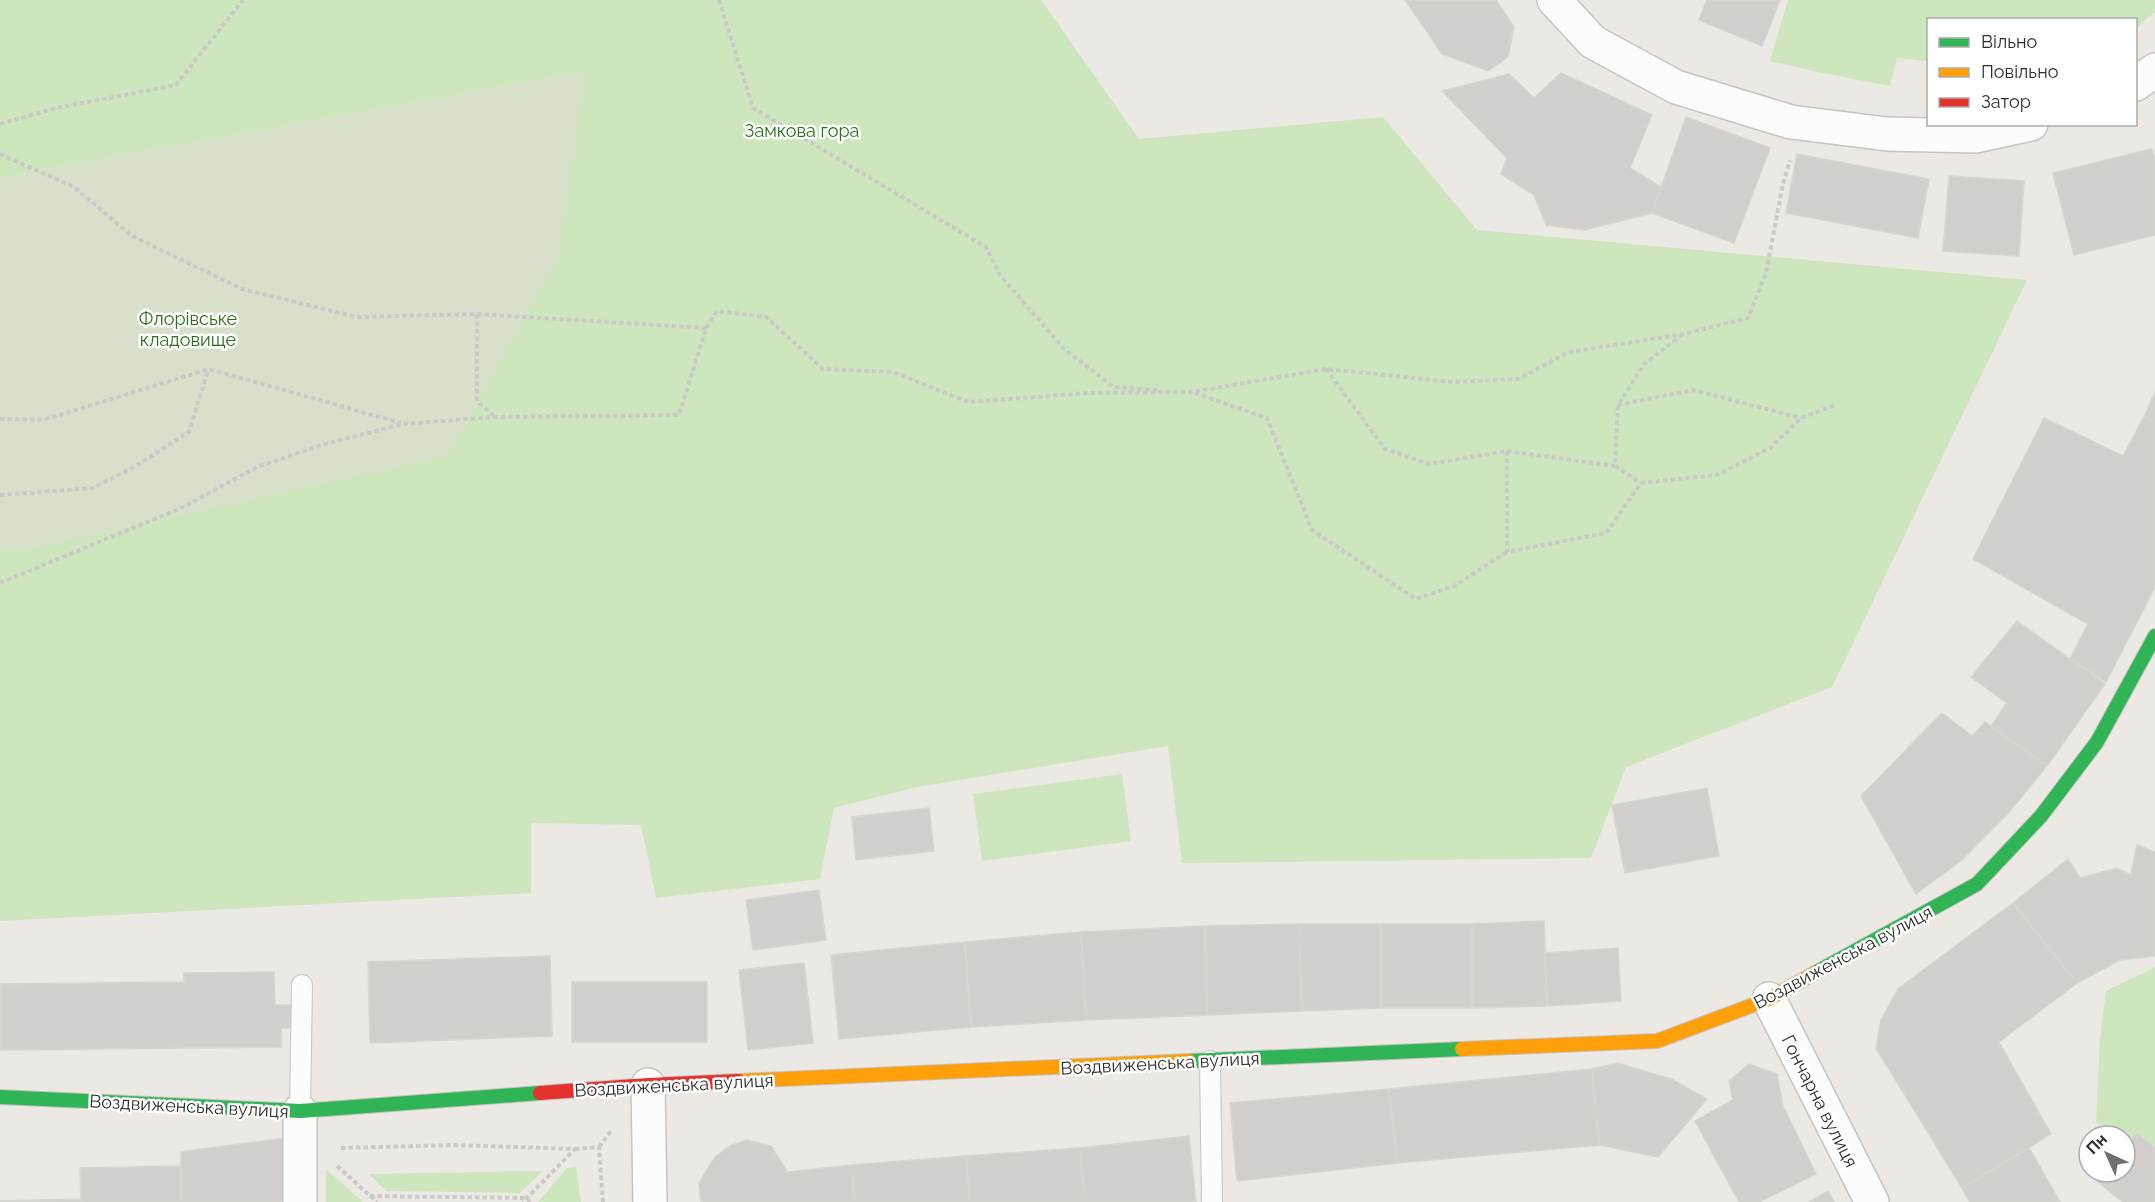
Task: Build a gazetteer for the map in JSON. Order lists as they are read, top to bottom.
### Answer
{
  "streets": {
    "street": ["Воздвиженська вулиця", "Гончарна вулиця"]
  },
  "crossings": [
    ["Воздвиженська вулиця", "Гончарна вулиця"]
  ],
  "parks": ["Замкова гора", "Флорівське кладовище"],
  "legend": ["Вільно", "Повільно", "Затор"],
  "north": "top left"
}
